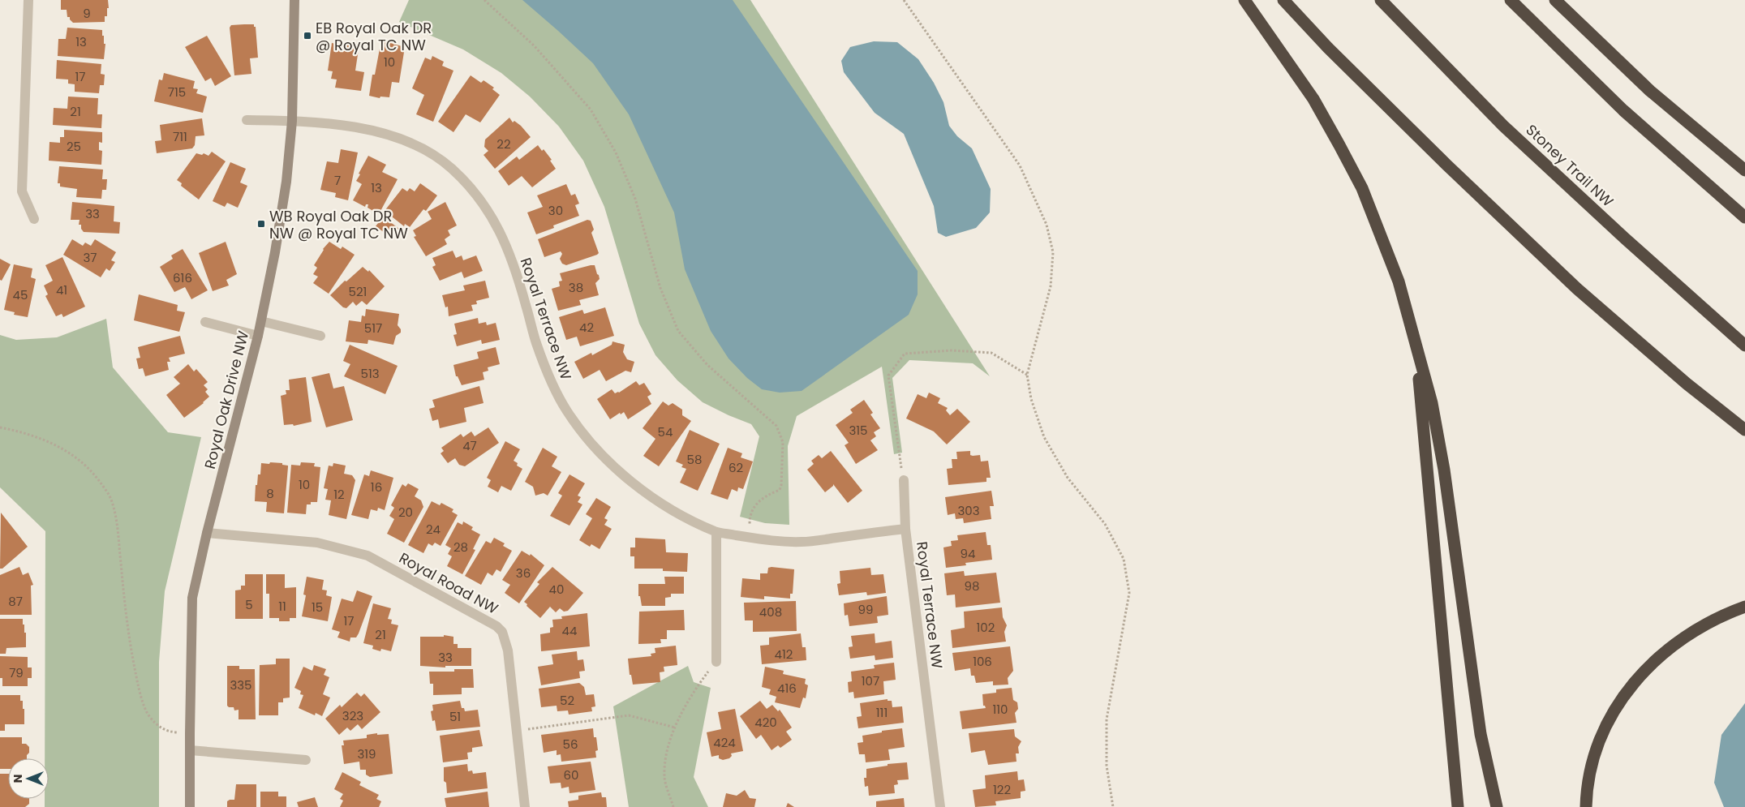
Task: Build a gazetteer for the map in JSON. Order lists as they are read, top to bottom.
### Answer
{
  "streets": {
    "highway": ["Stoney Trail NW"],
    "street": ["Royal Terrace NW", "Royal Oak Drive NW", "Royal Road NW"]
  },
  "crossings": [
    ["Royal Terrace NW", "Royal Oak Drive NW"],
    ["Royal Oak Drive NW", "Royal Road NW"]
  ],
  "places": {
    "transit": ["EB Royal Oak DR @ Royal TC NW", "WB Royal Oak DR NW @ Royal TC NW"]
  },
  "house_numbers": [
    "9",
    "13",
    "10",
    "17",
    "715",
    "21",
    "711",
    "22",
    "25",
    "7",
    "13",
    "30",
    "33",
    "37",
    "616",
    "38",
    "41",
    "521",
    "45",
    "42",
    "517",
    "513",
    "315",
    "54",
    "47",
    "58",
    "62",
    "10",
    "16",
    "8",
    "12",
    "303",
    "20",
    "24",
    "28",
    "94",
    "36",
    "98",
    "40",
    "87",
    "5",
    "11",
    "15",
    "99",
    "408",
    "17",
    "102",
    "44",
    "21",
    "412",
    "33",
    "106",
    "79",
    "107",
    "335",
    "416",
    "52",
    "110",
    "111",
    "323",
    "51",
    "420",
    "424",
    "56",
    "319",
    "60",
    "122"
  ],
  "north": "left"
}
